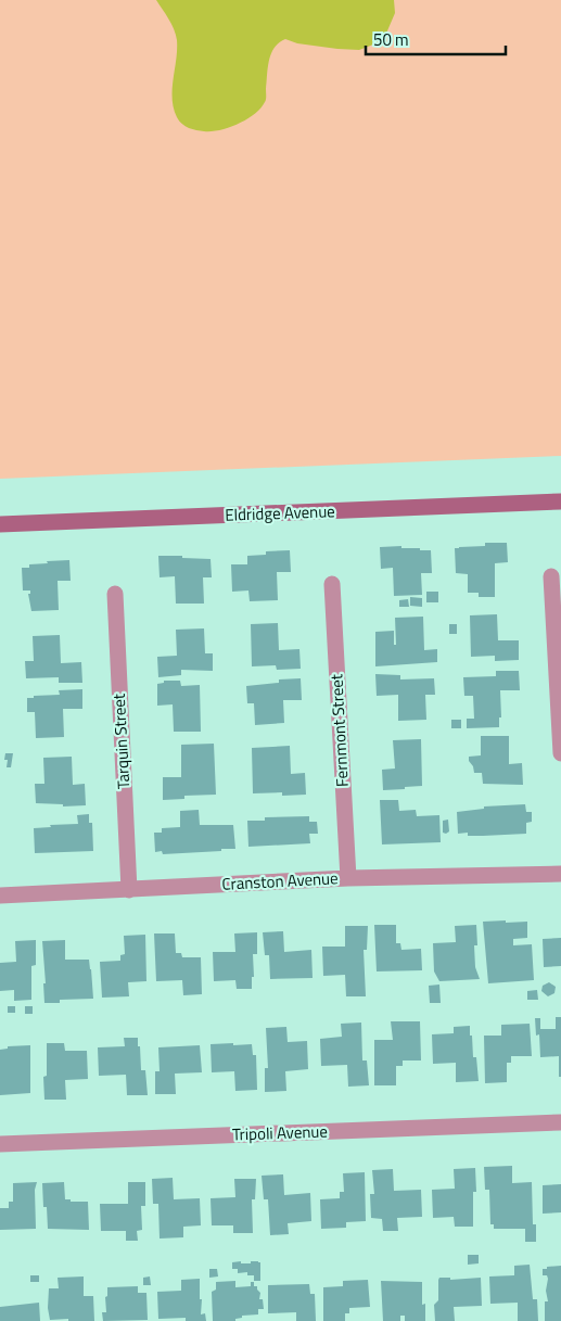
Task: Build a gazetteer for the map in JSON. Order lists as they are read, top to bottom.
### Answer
{
  "streets": {
    "street": [
      "Eldridge Avenue",
      "Fernmont Street",
      "Tarquin Street",
      "Cranston Avenue",
      "Tripoli Avenue"
    ]
  },
  "crossings": [
    ["Fernmont Street", "Cranston Avenue"],
    ["Tarquin Street", "Cranston Avenue"]
  ],
  "scale_bar": "50 m"
}
